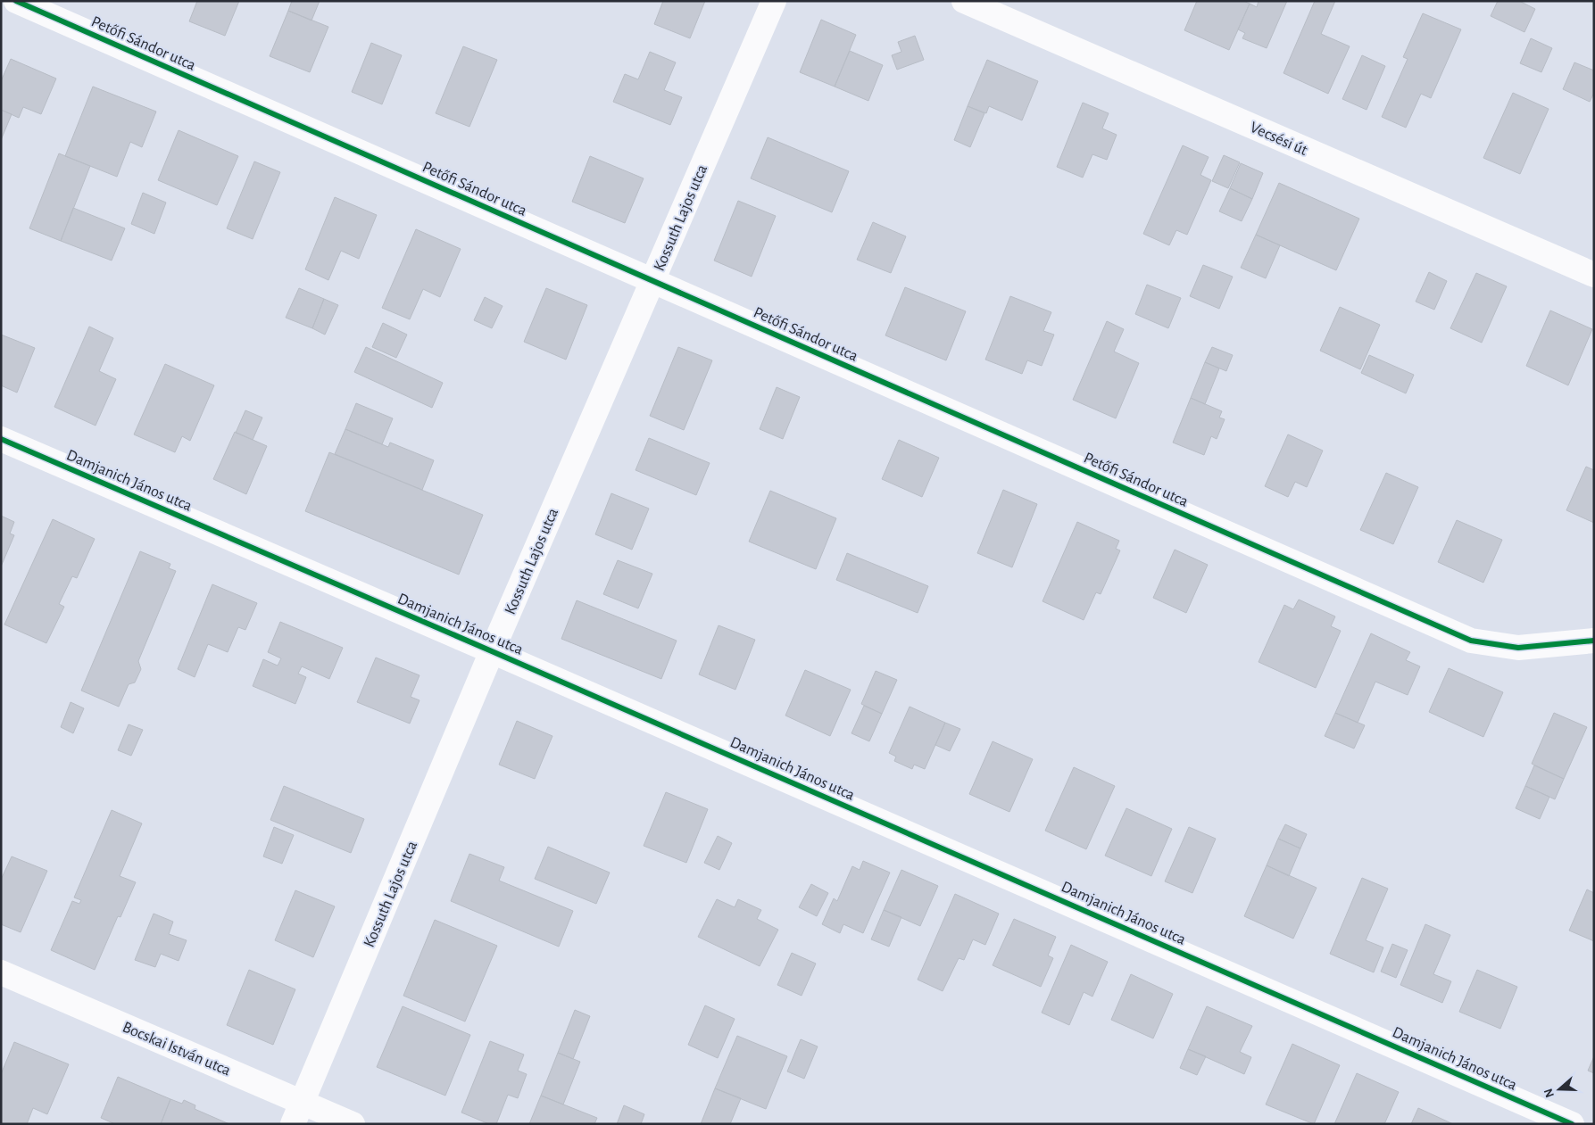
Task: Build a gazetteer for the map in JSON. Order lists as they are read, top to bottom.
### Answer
{
  "streets": {
    "street": [
      "Petőfi Sándor utca",
      "Vecsési út",
      "Kossuth Lajos utca",
      "Damjanich János utca",
      "Bocskai István utca"
    ]
  },
  "crossings": [
    ["Petőfi Sándor utca", "Kossuth Lajos utca"],
    ["Kossuth Lajos utca", "Damjanich János utca"],
    ["Kossuth Lajos utca", "Bocskai István utca"]
  ],
  "north": "left"
}
